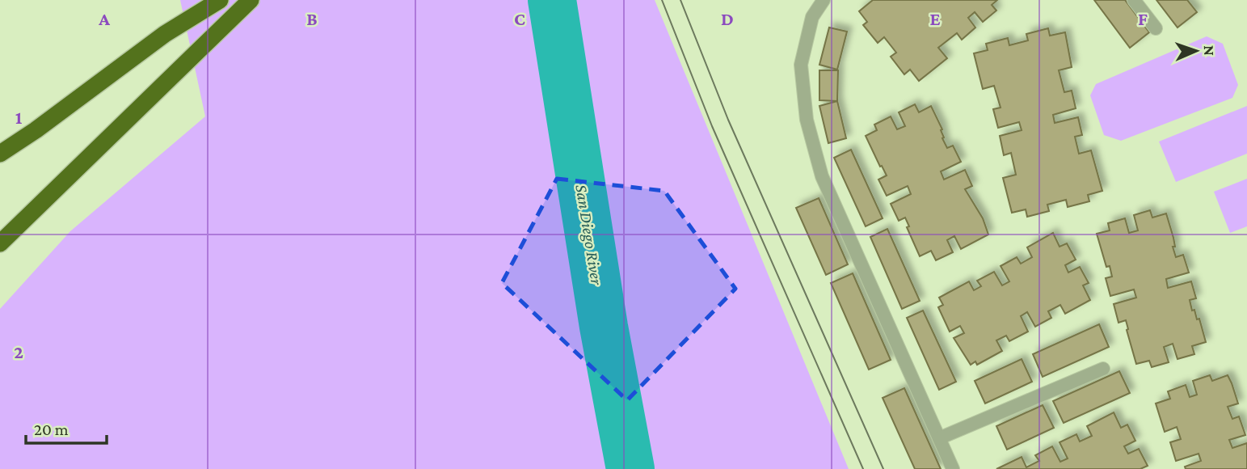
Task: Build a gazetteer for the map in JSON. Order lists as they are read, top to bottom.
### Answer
{
  "water": ["San Diego River"],
  "scale_bar": "20 m",
  "north": "right",
  "grid": {
    "columns": [
      "A",
      "B",
      "C",
      "D",
      "E",
      "F"
    ],
    "rows": ["1", "2"]
  }
}
